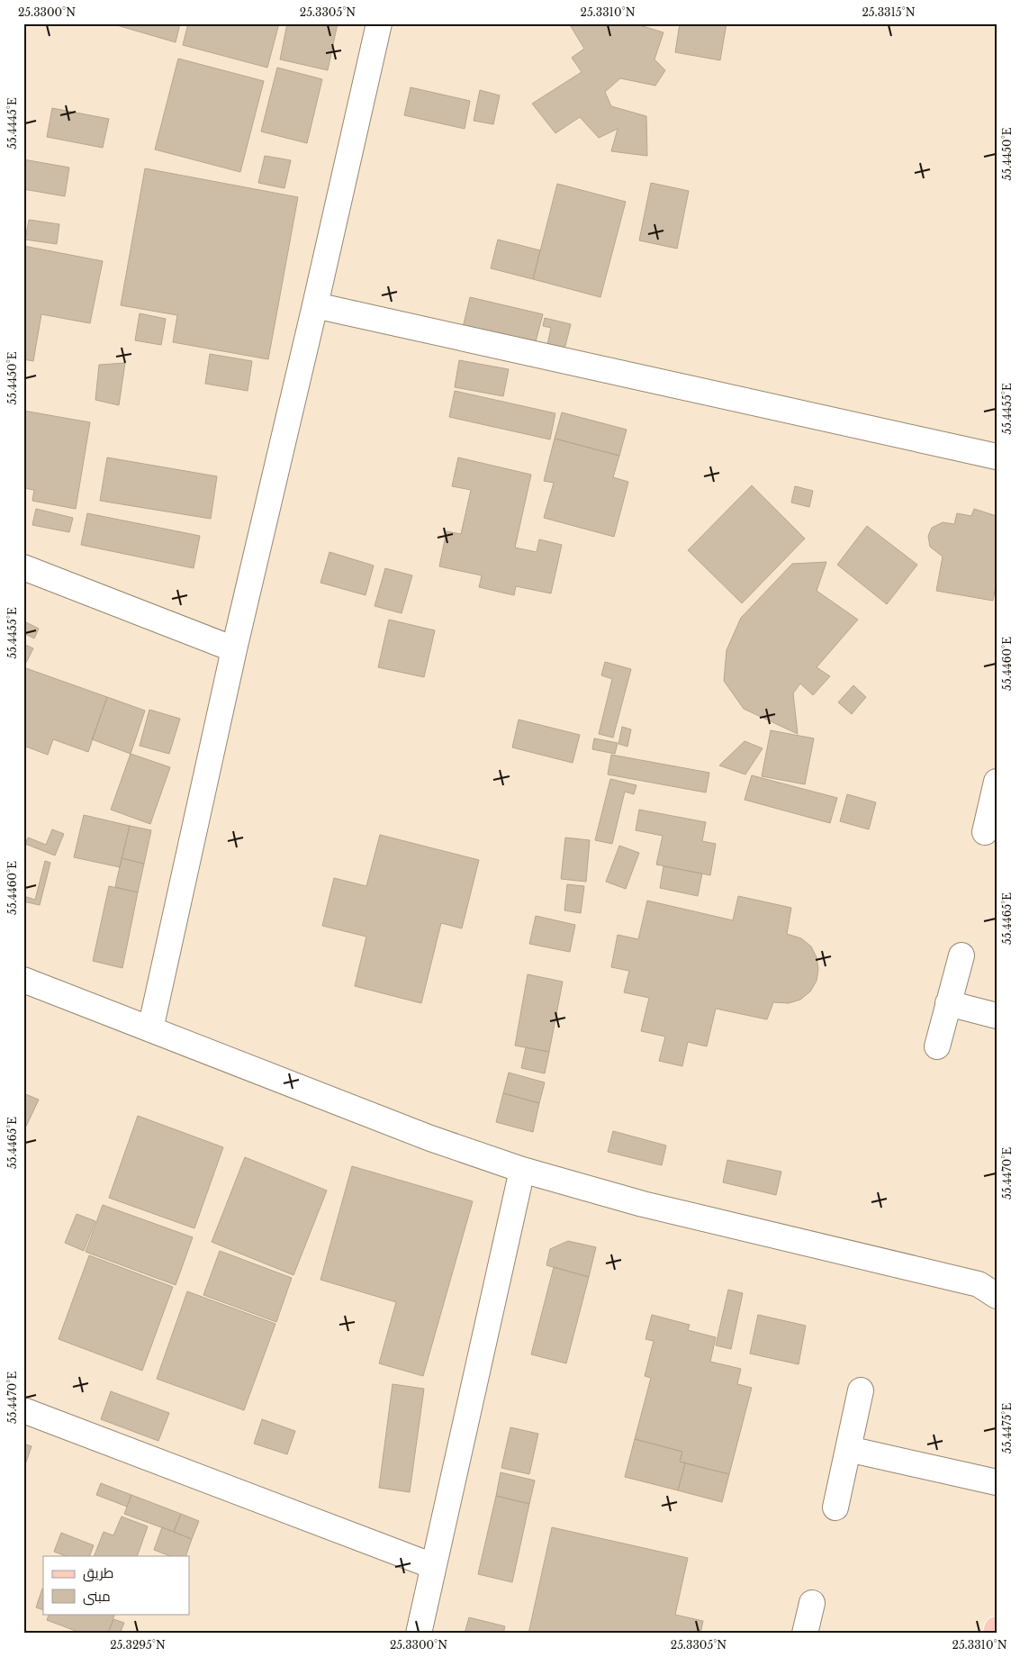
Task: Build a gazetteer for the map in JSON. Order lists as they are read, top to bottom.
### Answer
{
  "legend": ["طريق", "مبنى"],
  "coordinates": [
    "25.3300°N",
    "25.3305°N",
    "25.3310°N",
    "25.3315°N",
    "55.4445°E",
    "55.4450°E",
    "55.4455°E",
    "55.4460°E",
    "55.4465°E",
    "55.4470°E",
    "55.4475°E",
    "25.3295°N"
  ]
}
